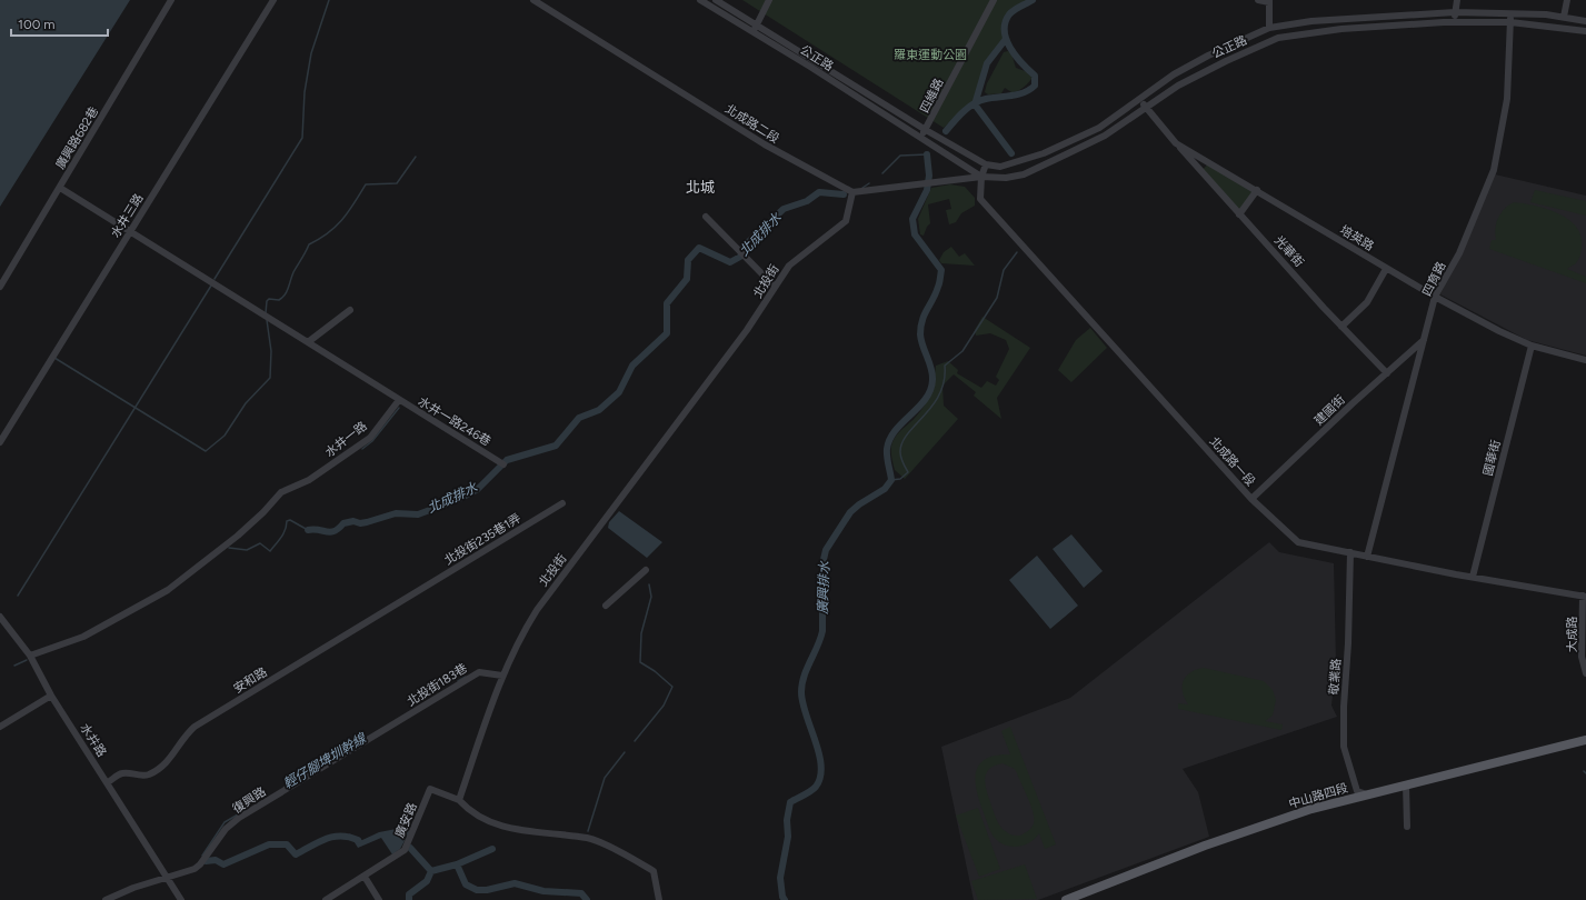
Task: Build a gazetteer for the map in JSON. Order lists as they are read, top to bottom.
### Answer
{
  "streets": {
    "main road": ["中山路四段"],
    "street": [
      "公正路",
      "四維路",
      "北成路二段",
      "廣興路682巷",
      "水井三路",
      "培英路",
      "光華街",
      "四育路",
      "北投街",
      "建國街",
      "水井一路246巷",
      "水井一路",
      "國華街",
      "北成路一段",
      "北投街235巷1弄",
      "大成路",
      "敬業路",
      "安和路",
      "北投街183巷",
      "水井路",
      "復興路",
      "廣安路"
    ]
  },
  "crossings": [
    ["公正路", "四維路"],
    ["公正路", "培英路"],
    ["公正路", "四育路"],
    ["公正路", "北成路一段"],
    ["北成路二段", "北投街"],
    ["培英路", "光華街"],
    ["培英路", "四育路"],
    ["培英路", "國華街"],
    ["光華街", "建國街"],
    ["四育路", "建國街"],
    ["四育路", "北成路一段"],
    ["北投街", "北投街183巷"],
    ["北投街", "廣安路"],
    ["建國街", "北成路一段"],
    ["水井一路246巷", "水井一路"],
    ["水井一路", "水井路"],
    ["國華街", "北成路一段"],
    ["北成路一段", "大成路"],
    ["北成路一段", "敬業路"],
    ["北投街235巷1弄", "安和路"],
    ["敬業路", "中山路四段"],
    ["安和路", "水井路"],
    ["北投街183巷", "復興路"],
    ["水井路", "復興路"]
  ],
  "districts": ["北城"],
  "water": ["北成排水", "廣興排水", "輕仔腳埤圳幹線"],
  "parks": ["羅東運動公園"],
  "scale_bar": "100 m"
}
